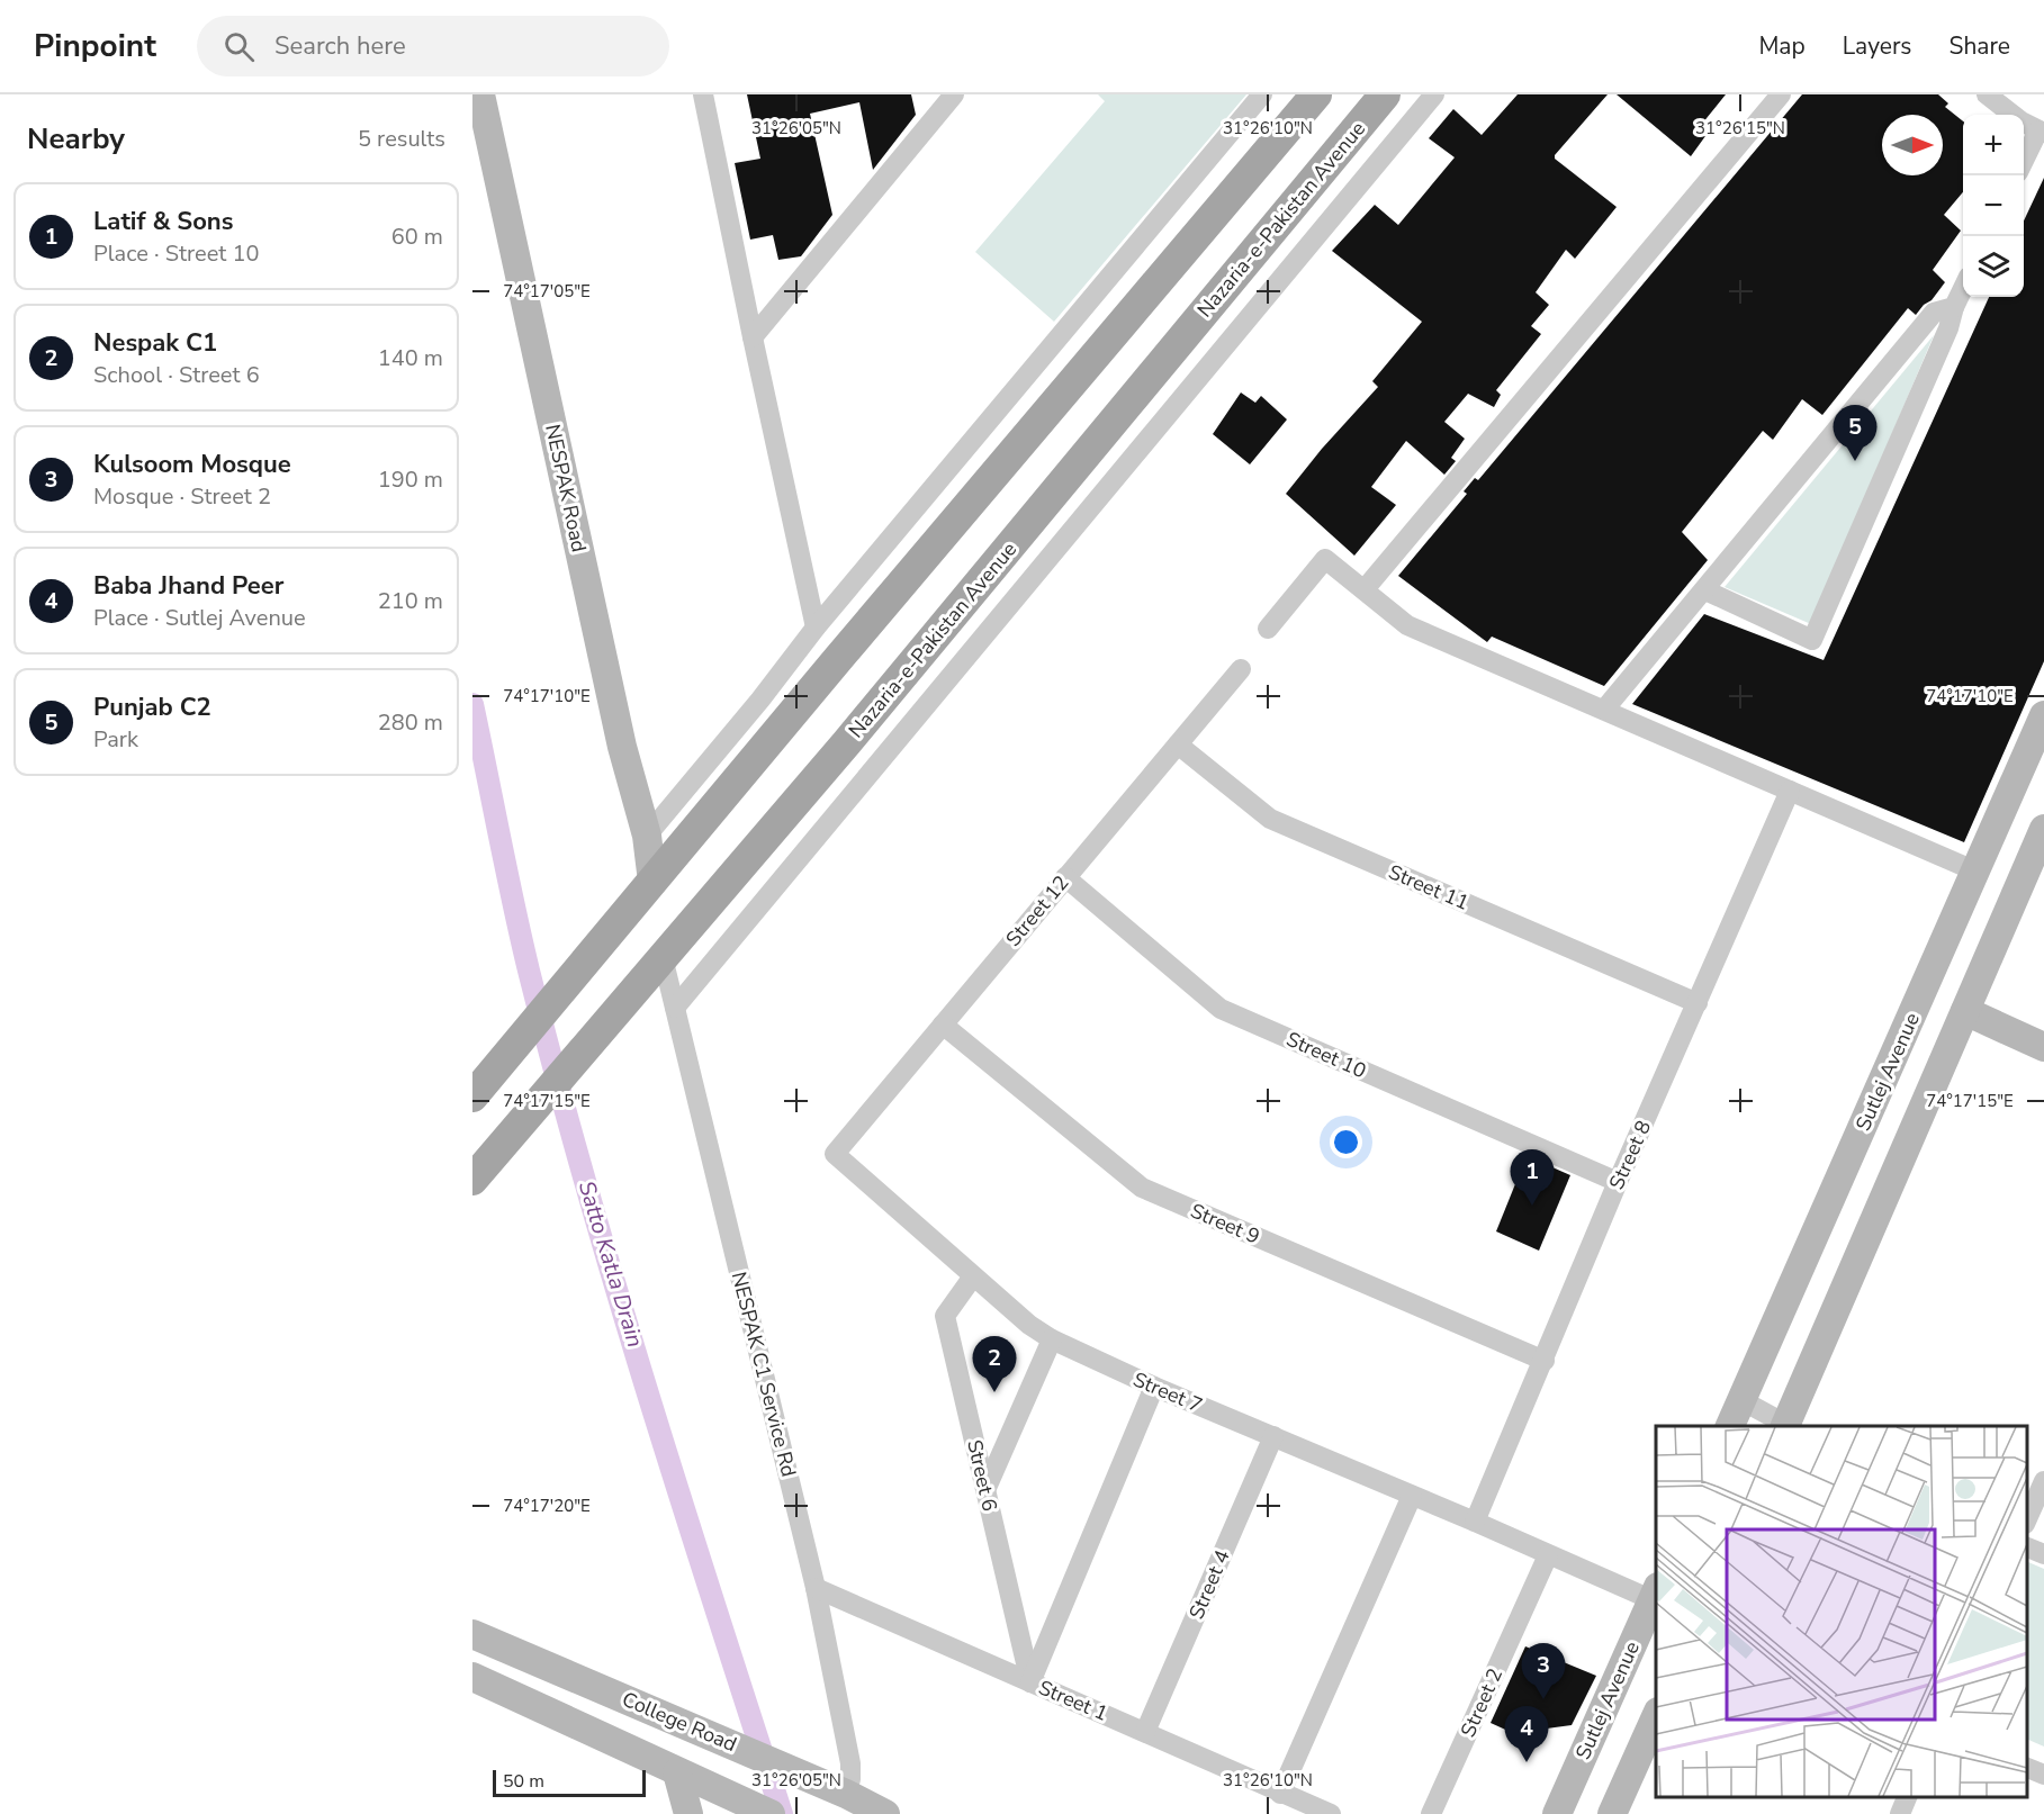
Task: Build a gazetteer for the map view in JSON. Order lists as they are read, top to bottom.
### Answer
{
  "streets": {
    "main road": ["Nazaria-e-Pakistan Avenue"],
    "street": [
      "NESPAK Road",
      "Street 11",
      "Street 12",
      "Street 10",
      "Sutlej Avenue",
      "Street 8",
      "Street 9",
      "NESPAK C1 Service Rd",
      "Street 7",
      "Street 6",
      "Street 4",
      "Street 1",
      "Street 2",
      "College Road"
    ]
  },
  "crossings": [
    ["Nazaria-e-Pakistan Avenue", "NESPAK C1 Service Rd"],
    ["Street 11", "Street 12"],
    ["Street 11", "Street 8"],
    ["Street 12", "Street 10"],
    ["Street 12", "Street 9"],
    ["Street 12", "Street 7"],
    ["Street 10", "Street 8"],
    ["Sutlej Avenue", "Street 7"],
    ["Street 8", "Street 9"],
    ["Street 8", "Street 7"],
    ["NESPAK C1 Service Rd", "Street 1"],
    ["NESPAK C1 Service Rd", "College Road"],
    ["Street 7", "Street 6"],
    ["Street 7", "Street 4"],
    ["Street 7", "Street 2"],
    ["Street 6", "Street 1"],
    ["Street 4", "Street 1"]
  ],
  "water": ["Satto Katla Drain"],
  "scale_bar": "50 m",
  "north": "right",
  "page": {
    "header": "Pinpoint",
    "search": "Search here",
    "nav": ["Map", "Layers", "Share"],
    "heading": ["Nearby", "5 results"],
    "map_buttons": ["+", "−"],
    "list": [
      {
        "mark": "1",
        "name": "Latif & Sons",
        "note": "Place · Street 10",
        "value": "60 m"
      },
      {
        "mark": "2",
        "name": "Nespak C1",
        "note": "School · Street 6",
        "value": "140 m"
      },
      {
        "mark": "3",
        "name": "Kulsoom Mosque",
        "note": "Mosque · Street 2",
        "value": "190 m"
      },
      {
        "mark": "4",
        "name": "Baba Jhand Peer",
        "note": "Place · Sutlej Avenue",
        "value": "210 m"
      },
      {
        "mark": "5",
        "name": "Punjab C2",
        "note": "Park",
        "value": "280 m"
      }
    ],
    "pins": [
      "5",
      "1",
      "2",
      "3",
      "4"
    ],
    "scale": "50 m"
  },
  "coordinates": [
    "31°26'05\"N",
    "31°26'10\"N",
    "31°26'15\"N",
    "74°17'05\"E",
    "74°17'10\"E",
    "74°17'15\"E",
    "74°17'20\"E"
  ]
}
